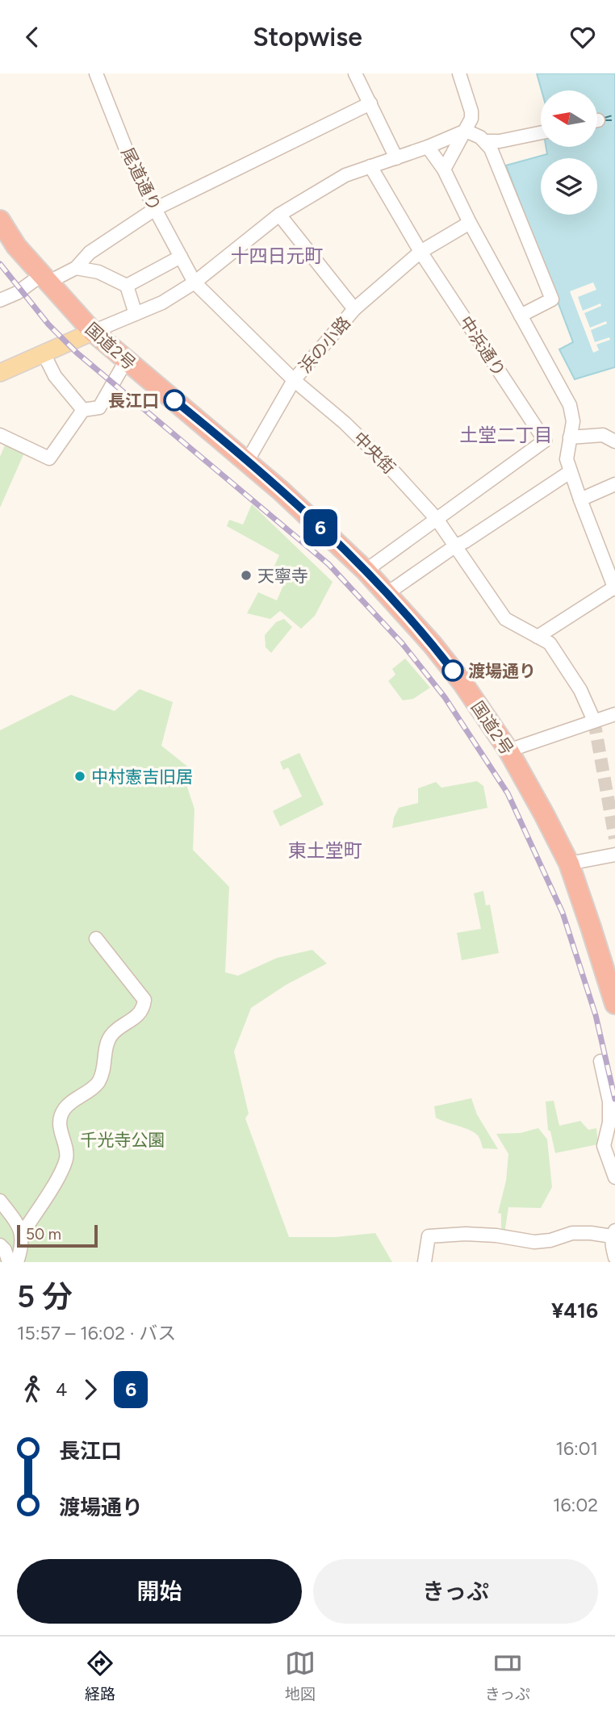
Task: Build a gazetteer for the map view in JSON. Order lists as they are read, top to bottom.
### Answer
{
  "streets": {
    "highway": ["国道2号"],
    "street": [
      "尾道通り",
      "浜の小路",
      "中浜通り",
      "中央街"
    ]
  },
  "crossings": [
    ["尾道通り", "中央街"],
    ["浜の小路", "国道2号"],
    ["浜の小路", "中浜通り"],
    ["浜の小路", "中央街"]
  ],
  "districts": ["十四日元町", "土堂二丁目", "東土堂町"],
  "parks": ["千光寺公園"],
  "places": [
    "長江口",
    "天寧寺",
    "渡場通り",
    "中村憲吉旧居"
  ],
  "lines": ["bus line 6"],
  "scale_bar": "50 m",
  "north": "left",
  "page": {
    "header": "Stopwise",
    "on_map": "6",
    "scale": "50 m",
    "heading": ["5 分", "15:57 – 16:02 · バス", "¥416"],
    "legs": ["4", "6"],
    "list": [
      {
        "name": "長江口",
        "value": "16:01"
      },
      {
        "name": "渡場通り",
        "value": "16:02"
      }
    ],
    "buttons": ["開始", "きっぷ"],
    "tabs": ["経路", "地図", "きっぷ"]
  }
}
